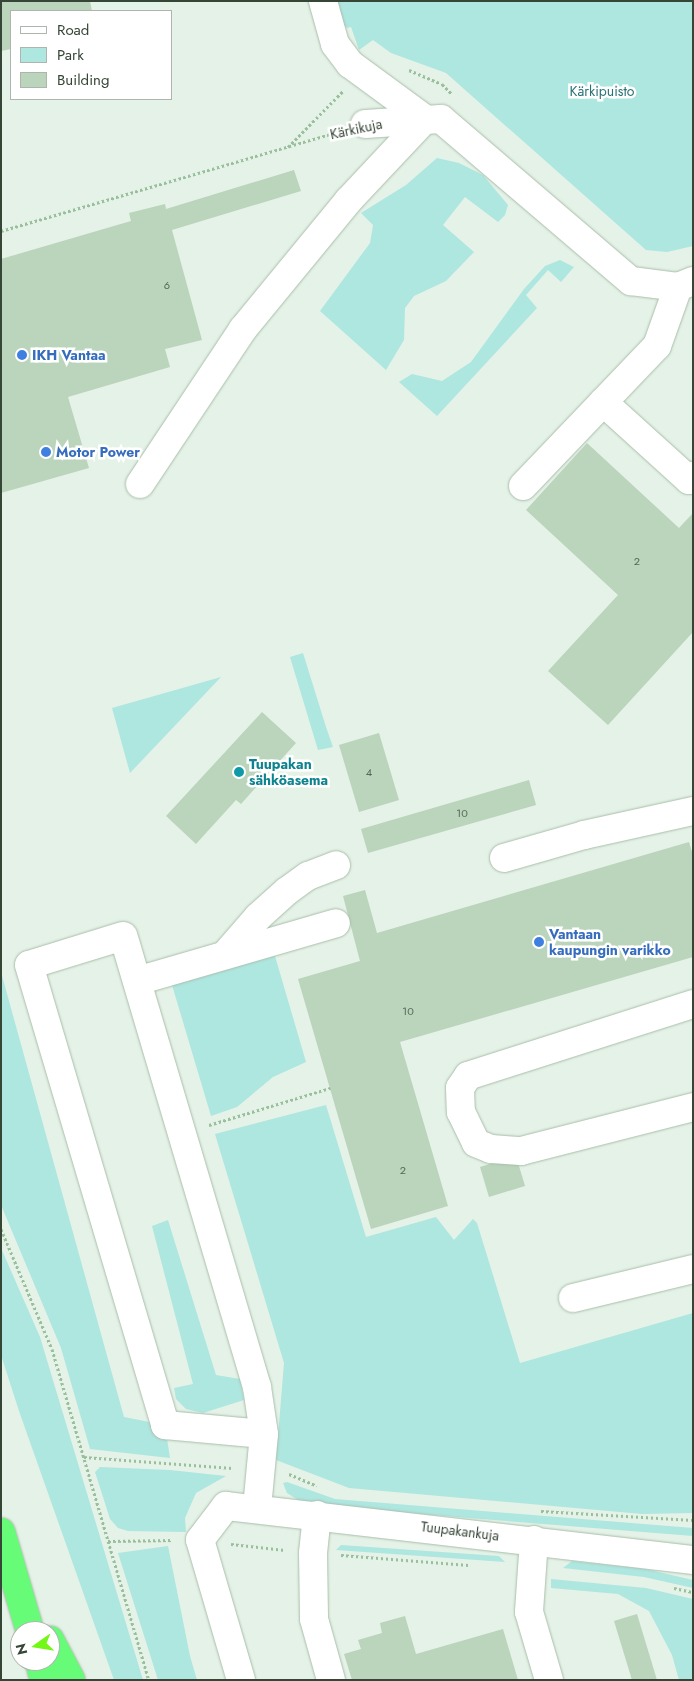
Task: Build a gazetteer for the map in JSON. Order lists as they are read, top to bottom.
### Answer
{
  "streets": {
    "street": ["Kärkikuja", "Tuupakankuja"]
  },
  "parks": ["Kärkipuisto"],
  "places": [
    "IKH Vantaa",
    "Motor Power",
    "Tuupakan sähköasema",
    "Vantaan kaupungin varikko"
  ],
  "house_numbers": [
    "6",
    "2",
    "4",
    "10",
    "10",
    "2"
  ],
  "legend": ["Road", "Park", "Building"],
  "north": "left"
}
